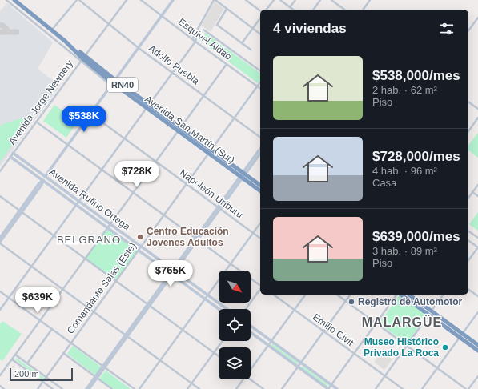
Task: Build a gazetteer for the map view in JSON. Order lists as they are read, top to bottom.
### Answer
{
  "streets": {
    "highway": ["RN40", "Avenida San Martín (Sur)"],
    "main road": ["Avenida Rufino Ortega"],
    "street": [
      "Esquivel Aldao",
      "Adolfo Puebla",
      "Avenida Jorge Newbery",
      "Napoleón Uriburu",
      "Comandante Salas (Este)",
      "Emilio Civit"
    ]
  },
  "crossings": [
    ["Esquivel Aldao", "Comandante Salas (Este)"],
    ["Adolfo Puebla", "Avenida Jorge Newbery"],
    ["Adolfo Puebla", "Comandante Salas (Este)"],
    ["Avenida Jorge Newbery", "Avenida San Martín (Sur)"],
    ["Avenida Jorge Newbery", "Avenida Rufino Ortega"],
    ["Avenida San Martín (Sur)", "Comandante Salas (Este)"],
    ["Napoleón Uriburu", "Comandante Salas (Este)"],
    ["Avenida Rufino Ortega", "Comandante Salas (Este)"]
  ],
  "districts": ["BELGRANO", "MALARGÜE"],
  "places": ["Centro Educación Jovenes Adultos", "Registro de Automotor", "Museo Histórico Privado La Roca"],
  "scale_bar": "200 m",
  "north": "bottom right",
  "page": {
    "heading": "4 viviendas",
    "list": [
      {
        "name": "$538,000/mes",
        "note": "2 hab. · 62 m² · Piso"
      },
      {
        "name": "$728,000/mes",
        "note": "4 hab. · 96 m² · Casa"
      },
      {
        "name": "$639,000/mes",
        "note": "3 hab. · 89 m² · Piso"
      }
    ],
    "price": [
      "$538K",
      "$728K",
      "$765K",
      "$639K"
    ],
    "scale": "200 m"
  }
}
